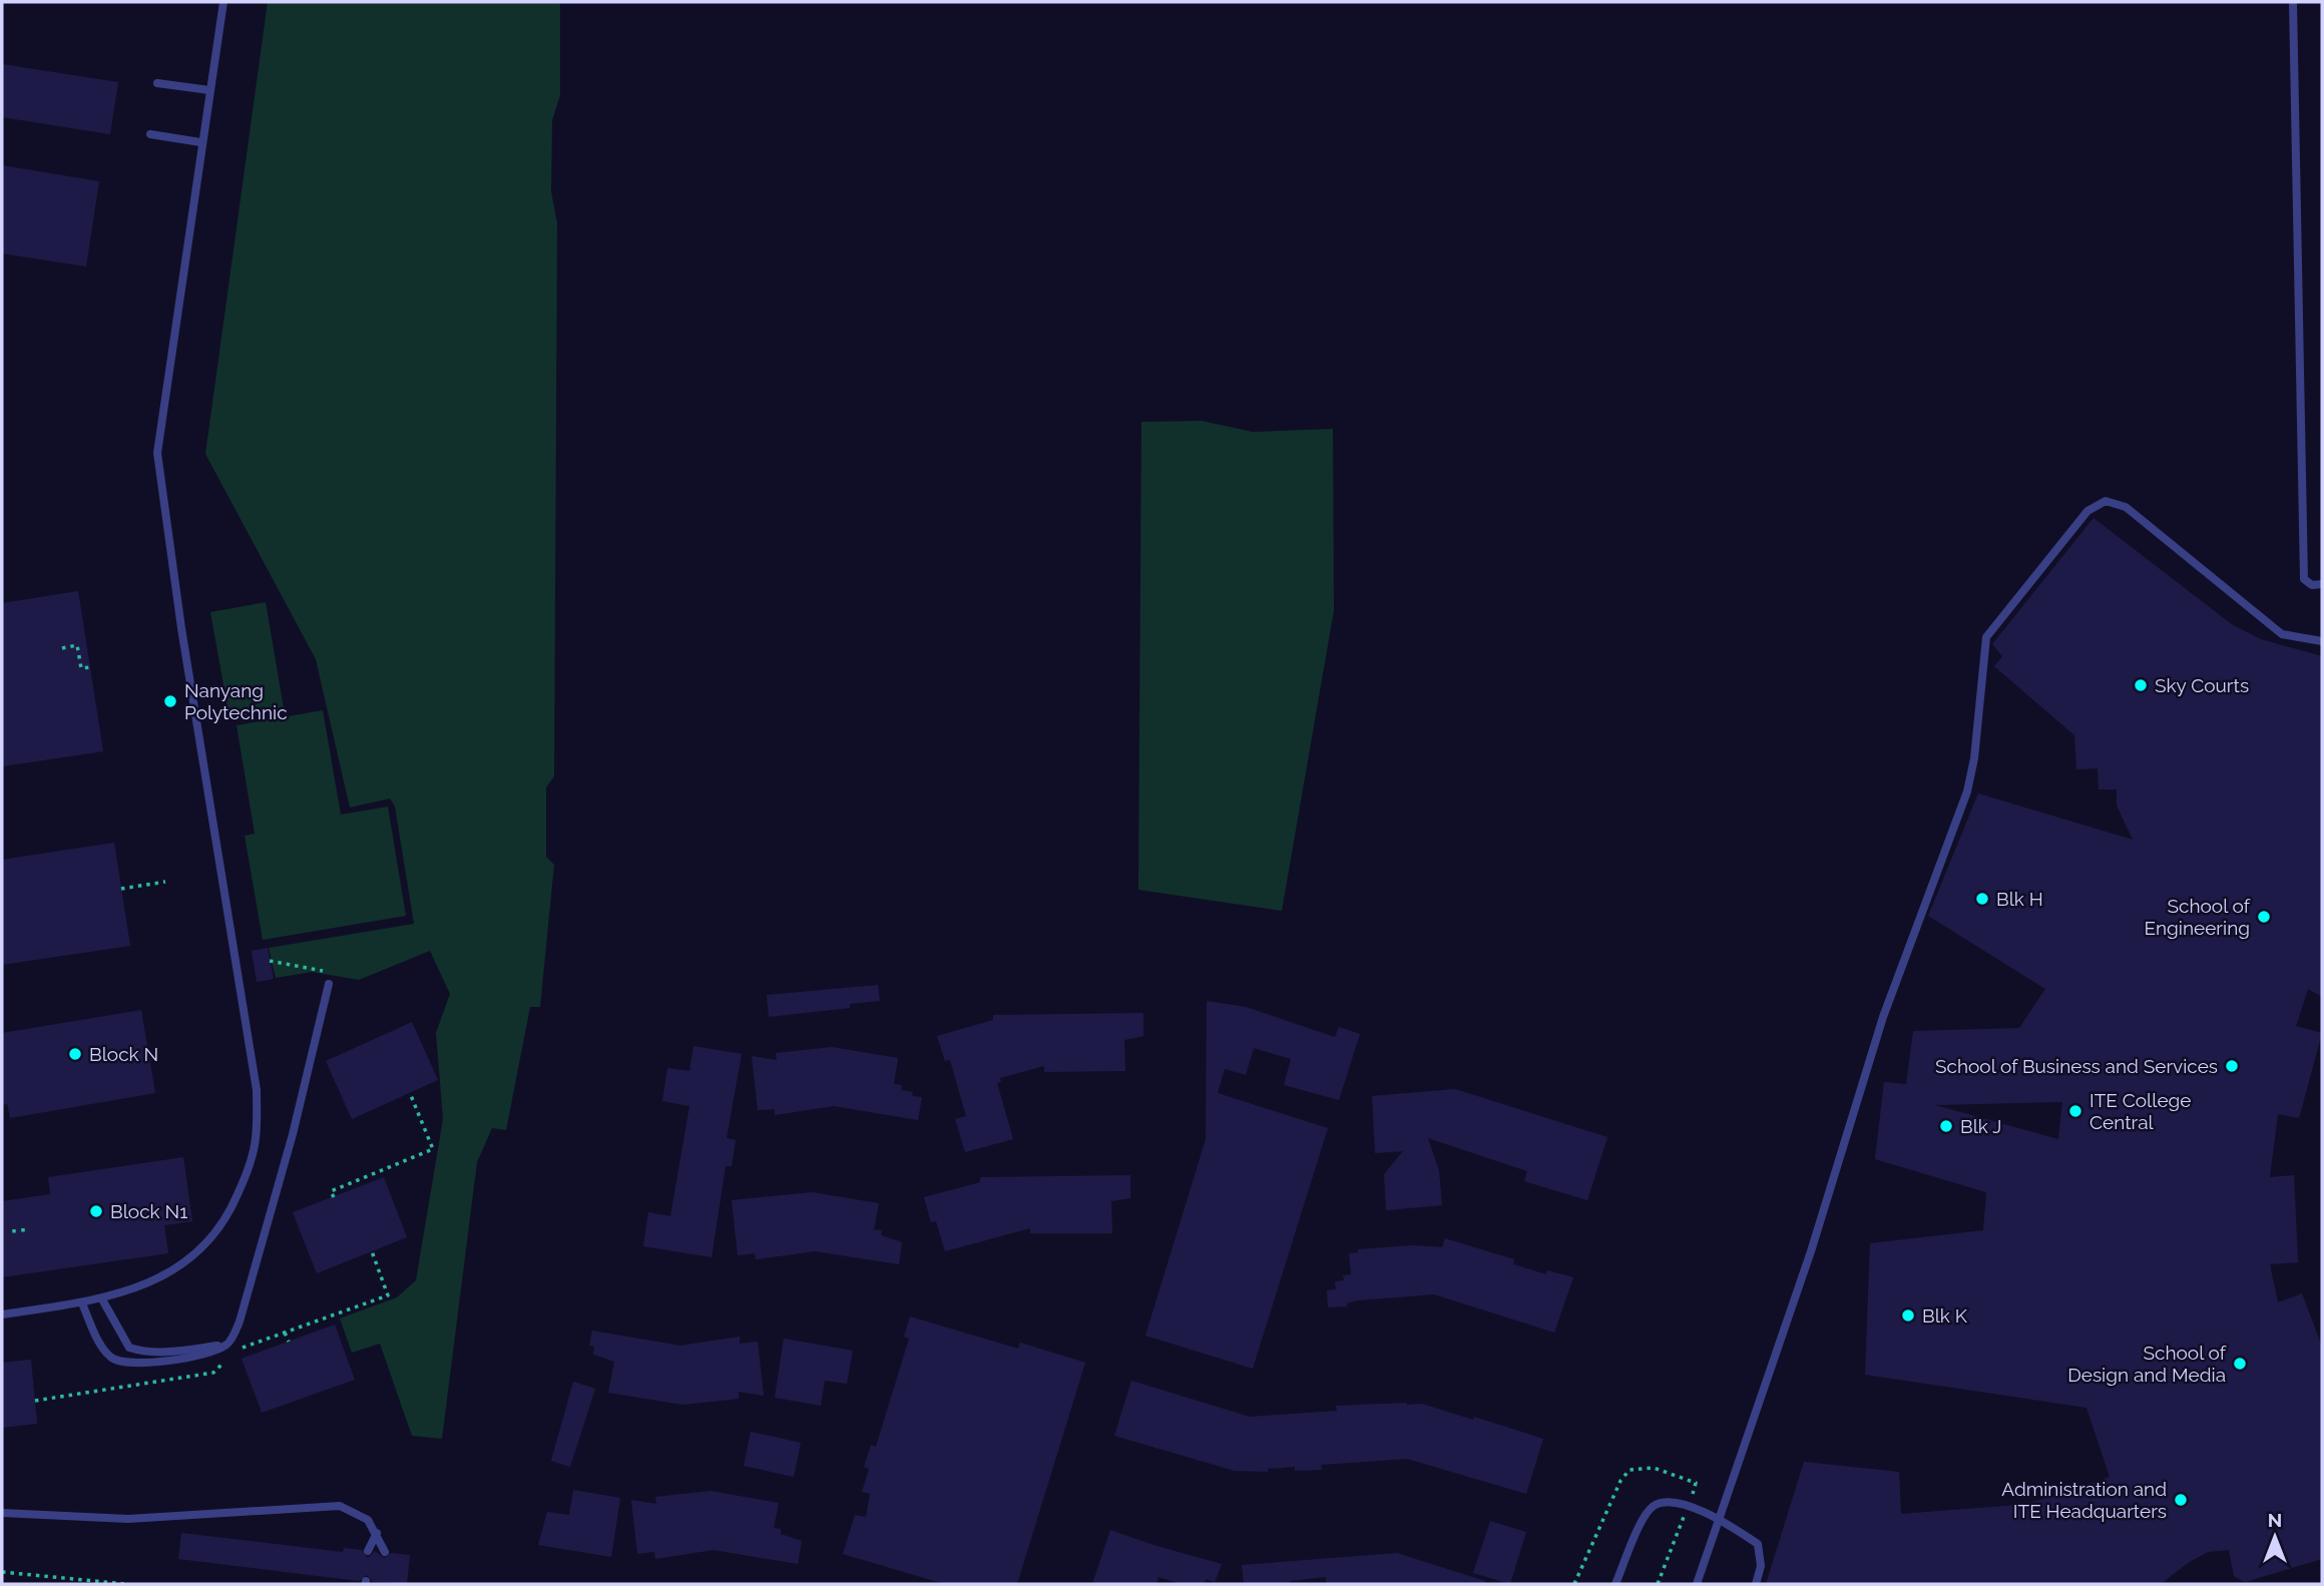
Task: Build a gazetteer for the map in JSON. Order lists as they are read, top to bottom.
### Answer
{
  "places": [
    "Sky Courts",
    "Nanyang Polytechnic",
    "Blk H",
    "School of Engineering",
    "Block N",
    "School of Business and Services",
    "ITE College Central",
    "Blk J",
    "Block N1",
    "Blk K",
    "School of Design and Media",
    "Administration and ITE Headquarters"
  ],
  "north": "top"
}
